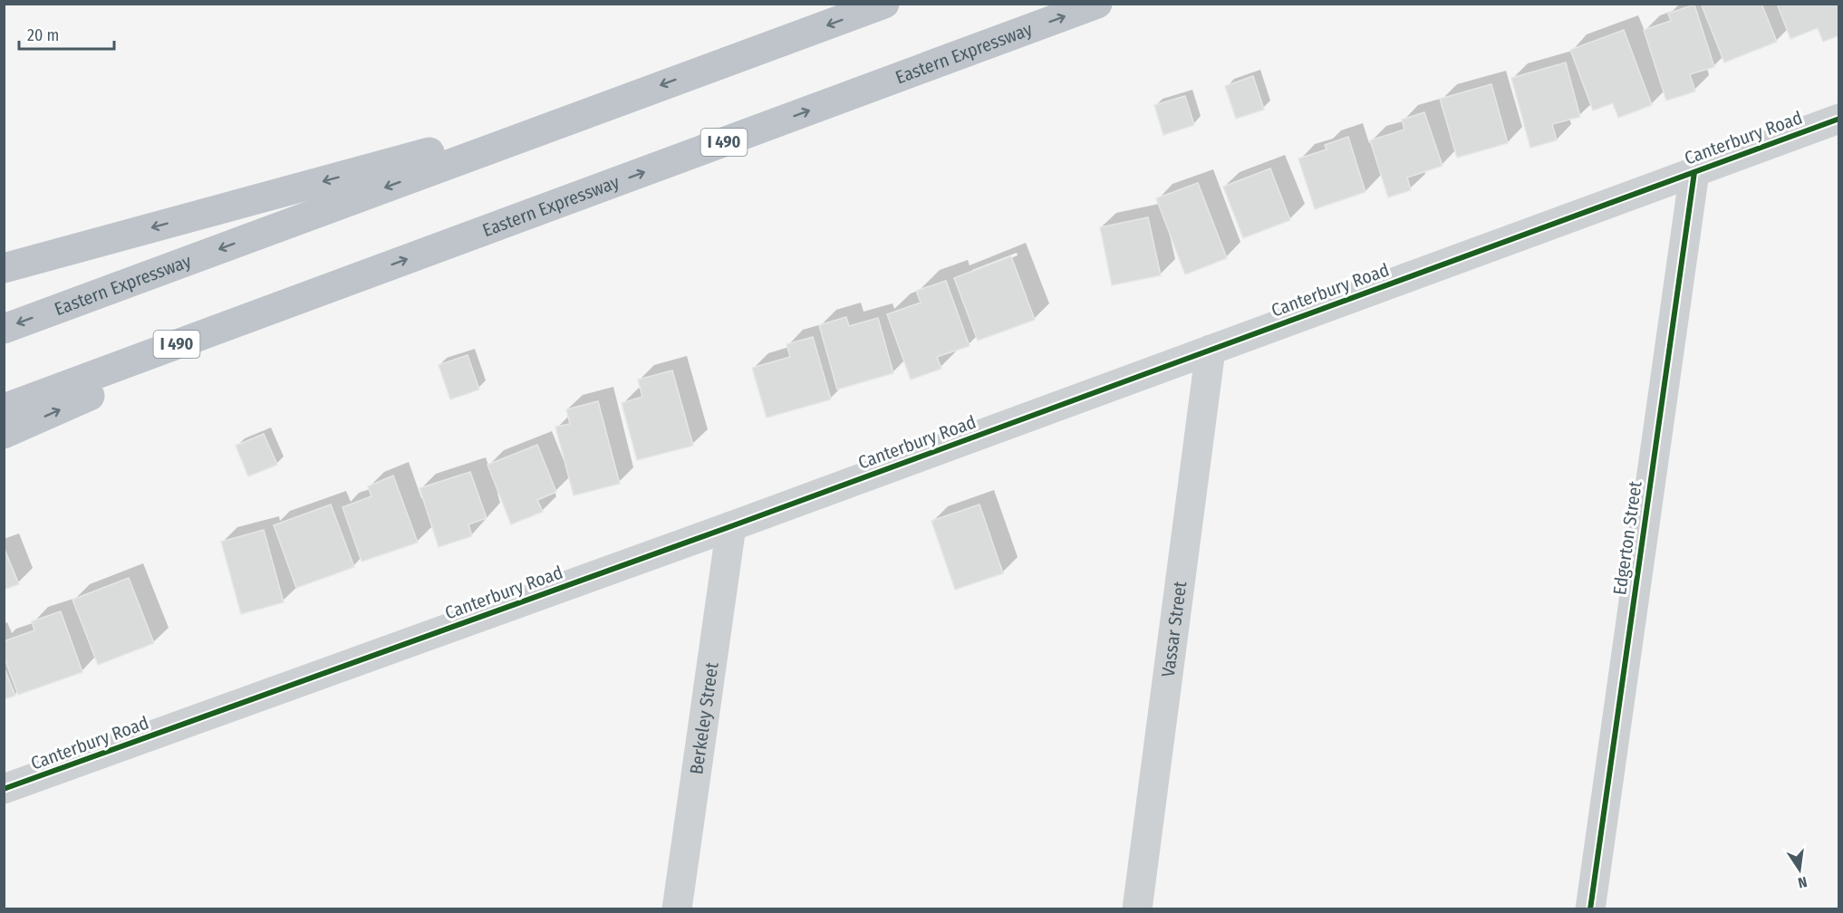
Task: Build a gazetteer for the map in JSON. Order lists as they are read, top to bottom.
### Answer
{
  "streets": {
    "highway": ["Eastern Expressway", "I 490"],
    "street": [
      "Canterbury Road",
      "Edgerton Street",
      "Vassar Street",
      "Berkeley Street"
    ]
  },
  "crossings": [
    ["Canterbury Road", "Edgerton Street"],
    ["Canterbury Road", "Vassar Street"],
    ["Canterbury Road", "Berkeley Street"]
  ],
  "scale_bar": "20 m",
  "north": "bottom"
}
